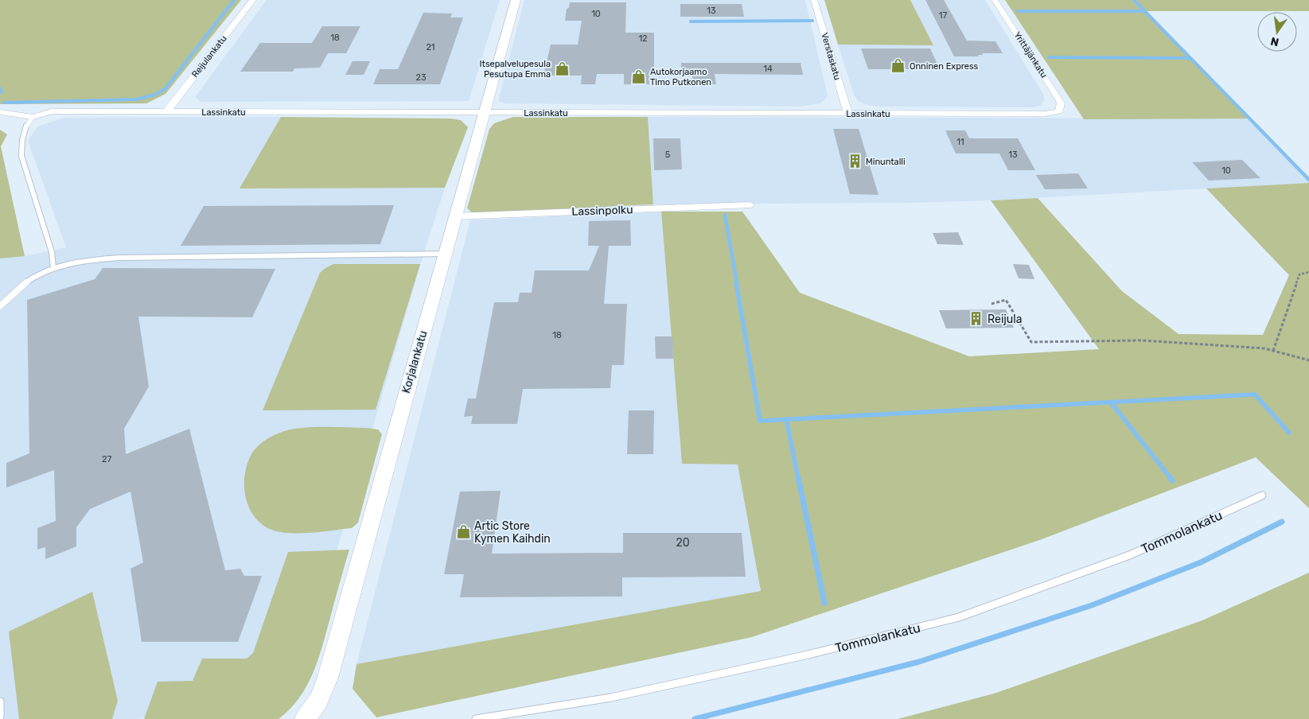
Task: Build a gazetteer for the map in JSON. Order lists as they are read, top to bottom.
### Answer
{
  "streets": {
    "street": [
      "Yrittäjänkatu",
      "Reijulankatu",
      "Verstaskatu",
      "Lassinkatu",
      "Lassinpolku",
      "Korjalankatu"
    ],
    "lane": ["Tommolankatu"]
  },
  "crossings": [
    ["Yrittäjänkatu", "Lassinkatu"],
    ["Reijulankatu", "Lassinkatu"],
    ["Verstaskatu", "Lassinkatu"],
    ["Lassinkatu", "Korjalankatu"],
    ["Lassinpolku", "Korjalankatu"]
  ],
  "places": {
    "shop": [
      "Onninen Express",
      "Itsepalvelupesula Pesutupa Emma",
      "Autokorjaamo Timo Putkonen",
      "Artic Store Kymen Kaihdin"
    ],
    "building": ["Minuntalli", "Reijula"]
  },
  "house_numbers": [
    "13",
    "10",
    "17",
    "18",
    "12",
    "21",
    "14",
    "23",
    "11",
    "5",
    "13",
    "10",
    "18",
    "27",
    "20"
  ],
  "north": "bottom"
}
